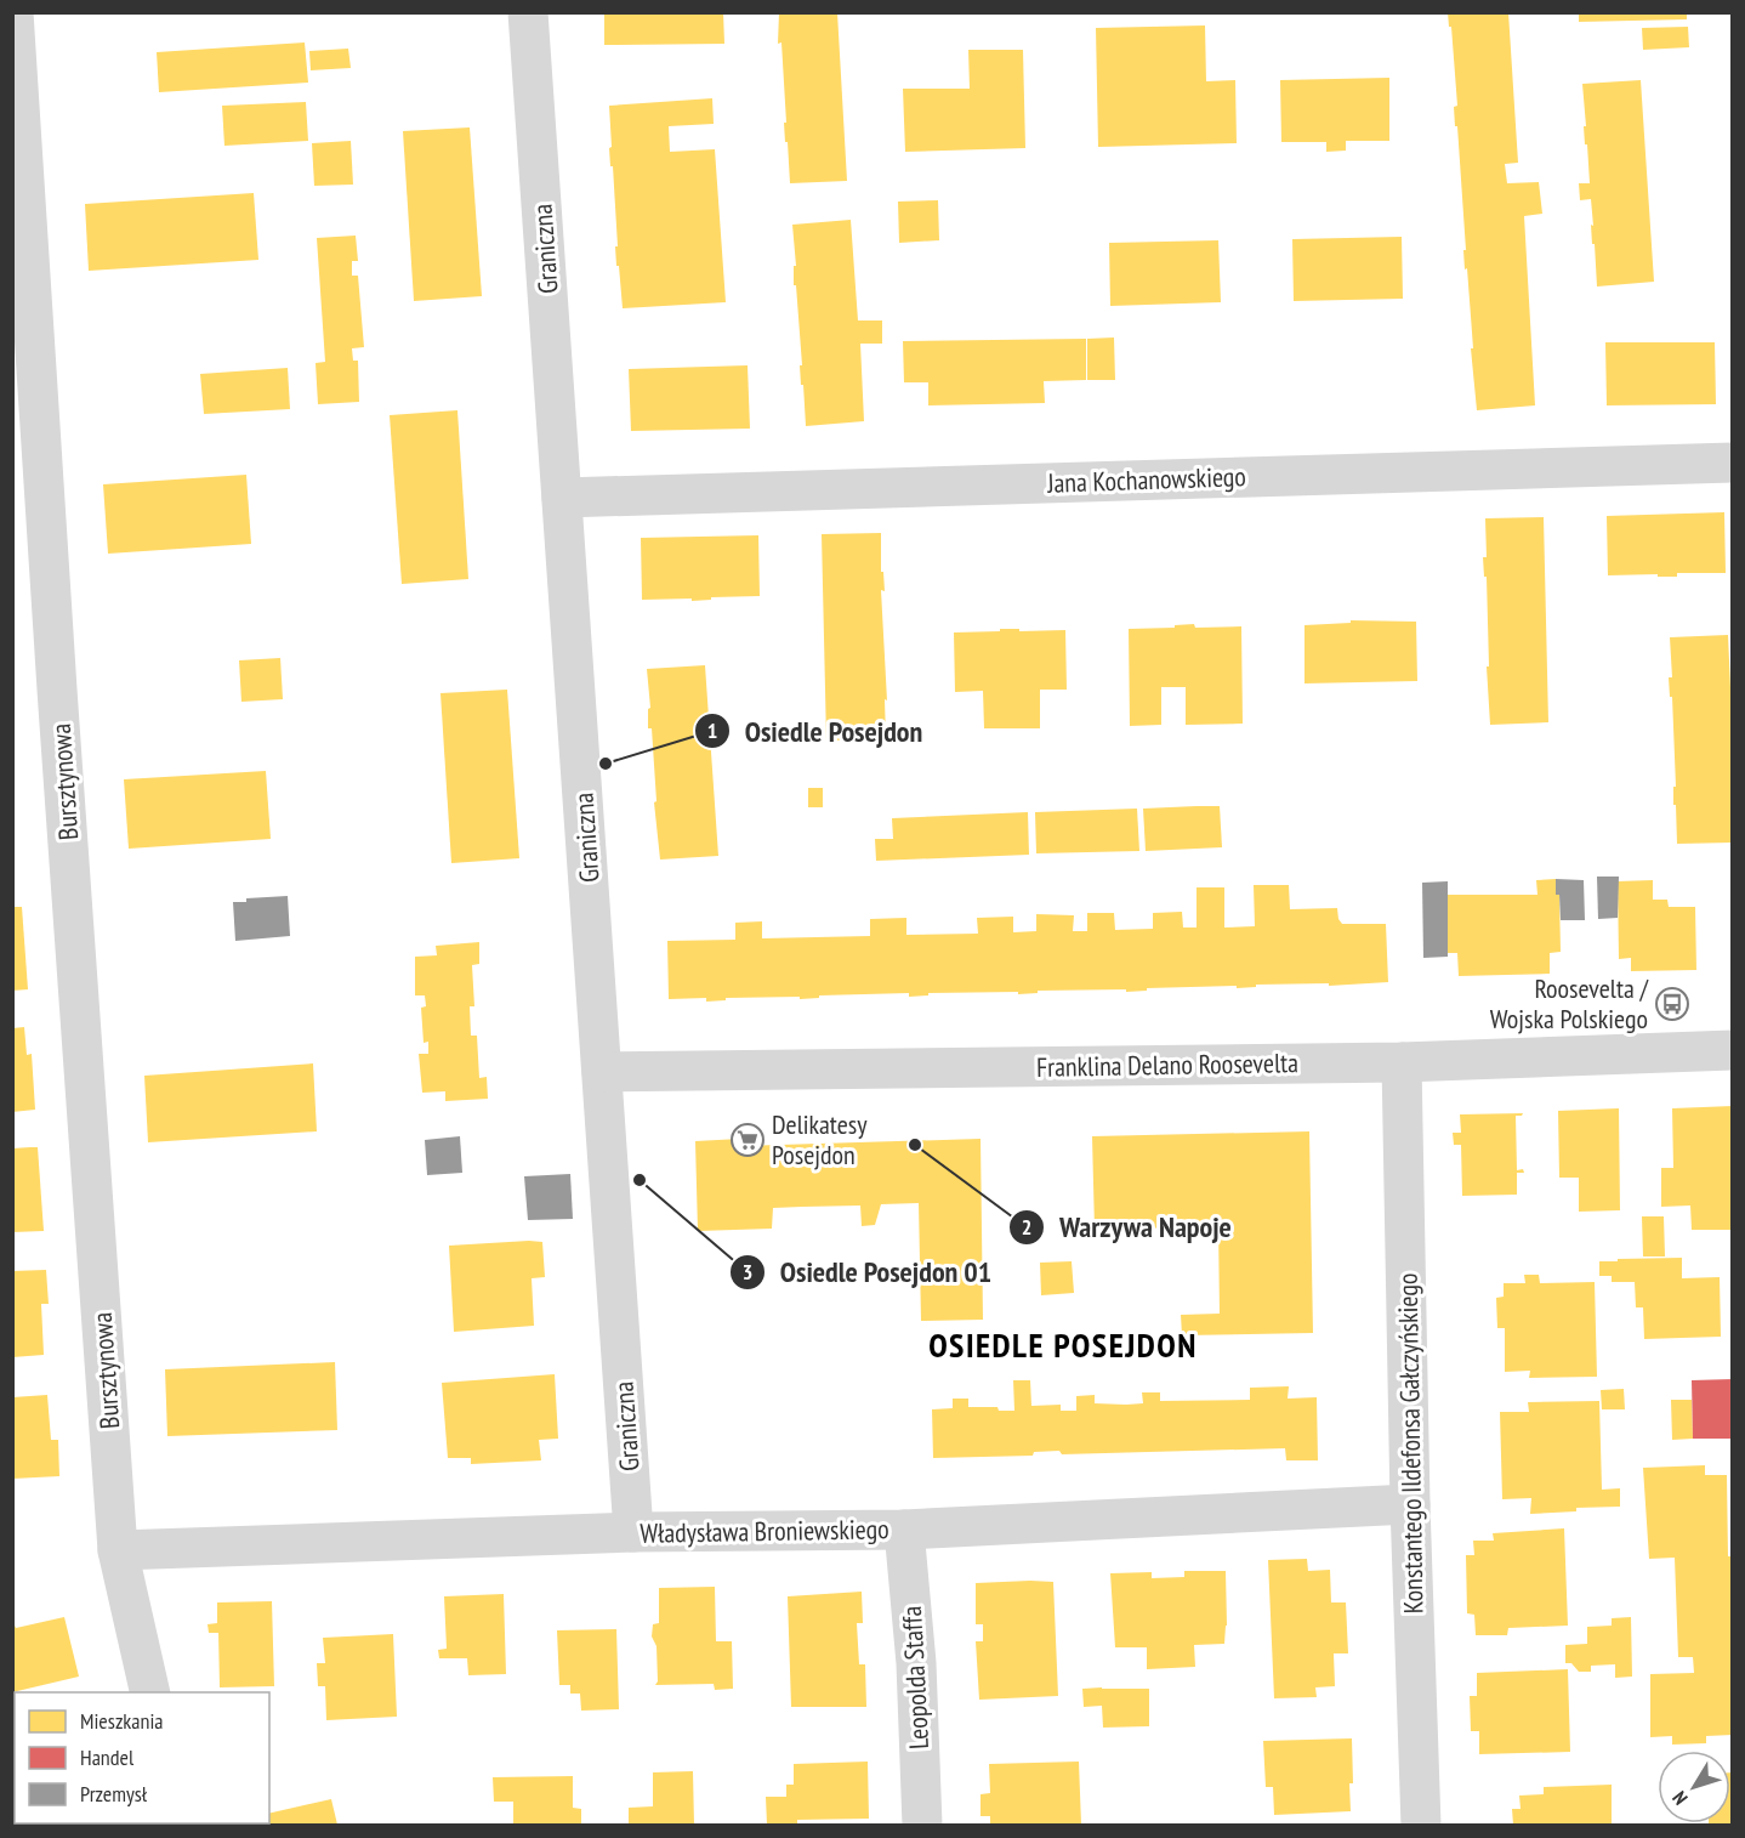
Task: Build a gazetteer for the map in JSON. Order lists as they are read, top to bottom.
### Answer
{
  "streets": {
    "street": [
      "Graniczna",
      "Jana Kochanowskiego",
      "Bursztynowa",
      "Franklina Delano Roosevelta",
      "Konstantego Ildefonsa Gałczyńskiego",
      "Władysława Broniewskiego",
      "Leopolda Staffa"
    ]
  },
  "crossings": [
    ["Graniczna", "Jana Kochanowskiego"],
    ["Graniczna", "Franklina Delano Roosevelta"],
    ["Graniczna", "Władysława Broniewskiego"],
    ["Bursztynowa", "Władysława Broniewskiego"],
    ["Franklina Delano Roosevelta", "Konstantego Ildefonsa Gałczyńskiego"],
    ["Konstantego Ildefonsa Gałczyńskiego", "Władysława Broniewskiego"],
    ["Władysława Broniewskiego", "Leopolda Staffa"]
  ],
  "districts": ["OSIEDLE POSEJDON"],
  "places": {
    "other": ["Osiedle Posejdon", "Warzywa Napoje", "Osiedle Posejdon 01"],
    "bus stop": ["Roosevelta / Wojska Polskiego"],
    "supermarket": ["Delikatesy Posejdon"]
  },
  "legend": ["Mieszkania", "Handel", "Przemysł"],
  "north": "bottom left"
}
